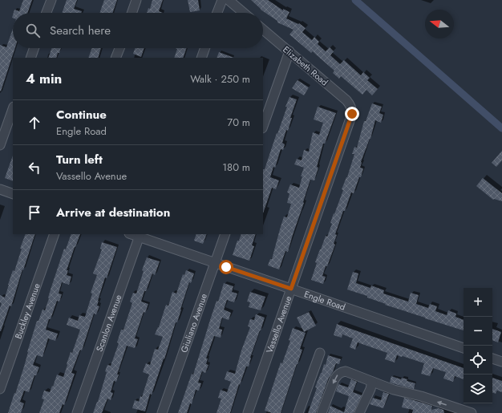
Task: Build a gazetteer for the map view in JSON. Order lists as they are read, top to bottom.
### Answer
{
  "streets": {
    "street": [
      "Elizabeth Road",
      "Engle Road",
      "Buckley Avenue",
      "Scanlon Avenue",
      "Giuliano Avenue",
      "Vassello Avenue"
    ]
  },
  "crossings": [
    ["Elizabeth Road", "Vassello Avenue"],
    ["Engle Road", "Scanlon Avenue"],
    ["Engle Road", "Giuliano Avenue"],
    ["Engle Road", "Vassello Avenue"]
  ],
  "north": "left",
  "page": {
    "search": "Search here",
    "heading": ["4 min", "Walk · 250 m"],
    "list": [
      ["Continue", "Engle Road", "70 m"],
      ["Turn left", "Vassello Avenue", "180 m"],
      "Arrive at destination"
    ],
    "map_buttons": ["+", "−"]
  }
}
